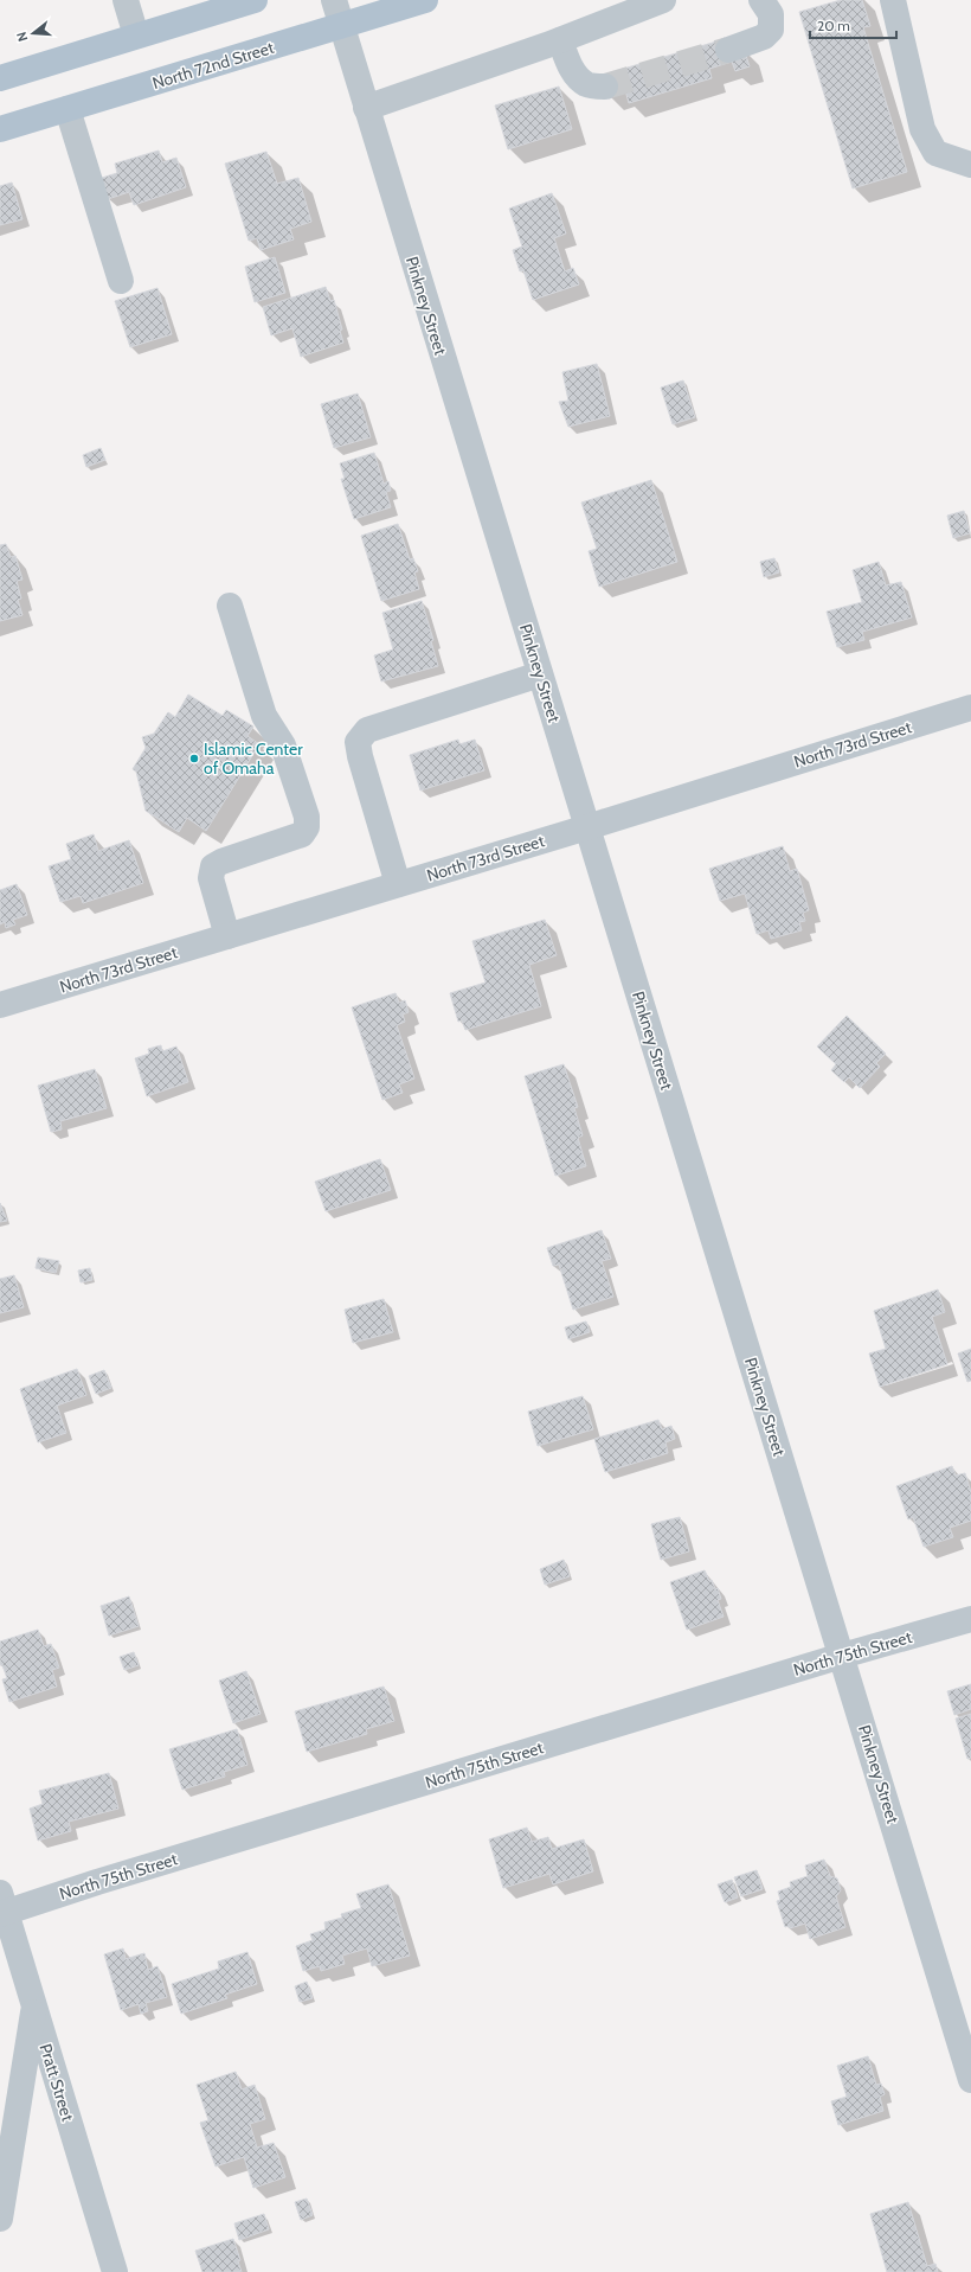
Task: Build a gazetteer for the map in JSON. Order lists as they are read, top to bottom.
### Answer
{
  "streets": {
    "main road": ["North 72nd Street"],
    "street": [
      "Pinkney Street",
      "North 73rd Street",
      "North 75th Street",
      "Pratt Street"
    ]
  },
  "crossings": [
    ["North 72nd Street", "Pinkney Street"],
    ["Pinkney Street", "North 73rd Street"],
    ["Pinkney Street", "North 75th Street"],
    ["North 75th Street", "Pratt Street"]
  ],
  "places": ["Islamic Center of Omaha"],
  "scale_bar": "20 m",
  "north": "left"
}
